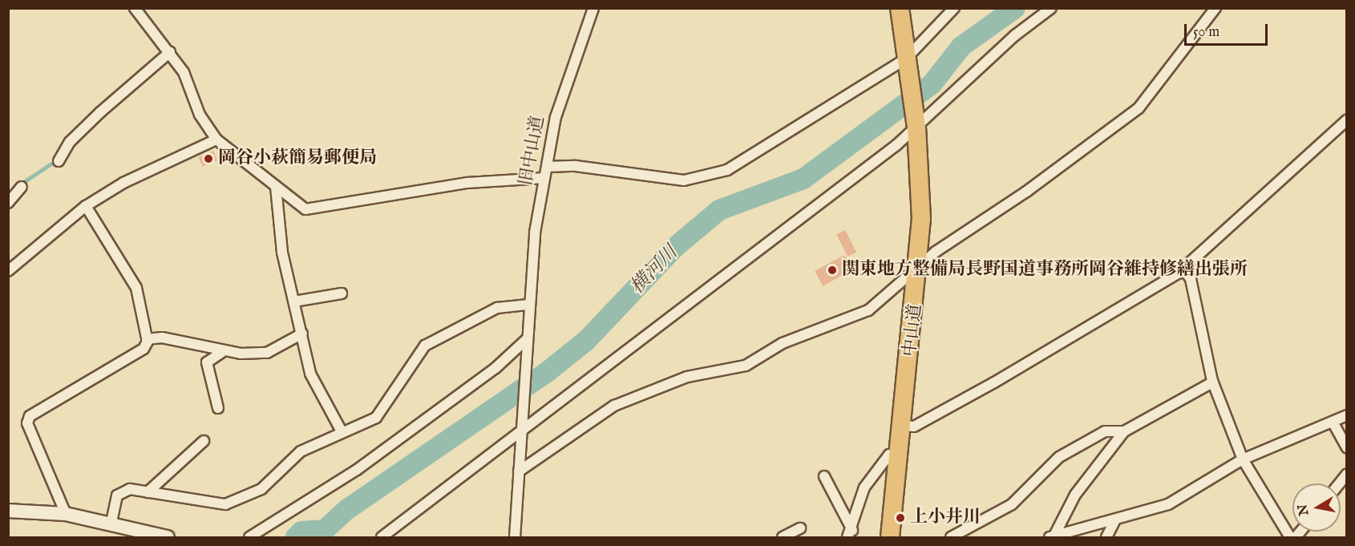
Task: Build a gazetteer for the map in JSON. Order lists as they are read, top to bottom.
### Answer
{
  "streets": {
    "highway": ["中山道"],
    "street": ["旧中山道"]
  },
  "water": ["横河川"],
  "places": ["岡谷小萩簡易郵便局", "関東地方整備局長野国道事務所岡谷維持修繕出張所", "上小井川"],
  "scale_bar": "50 m",
  "north": "left"
}
